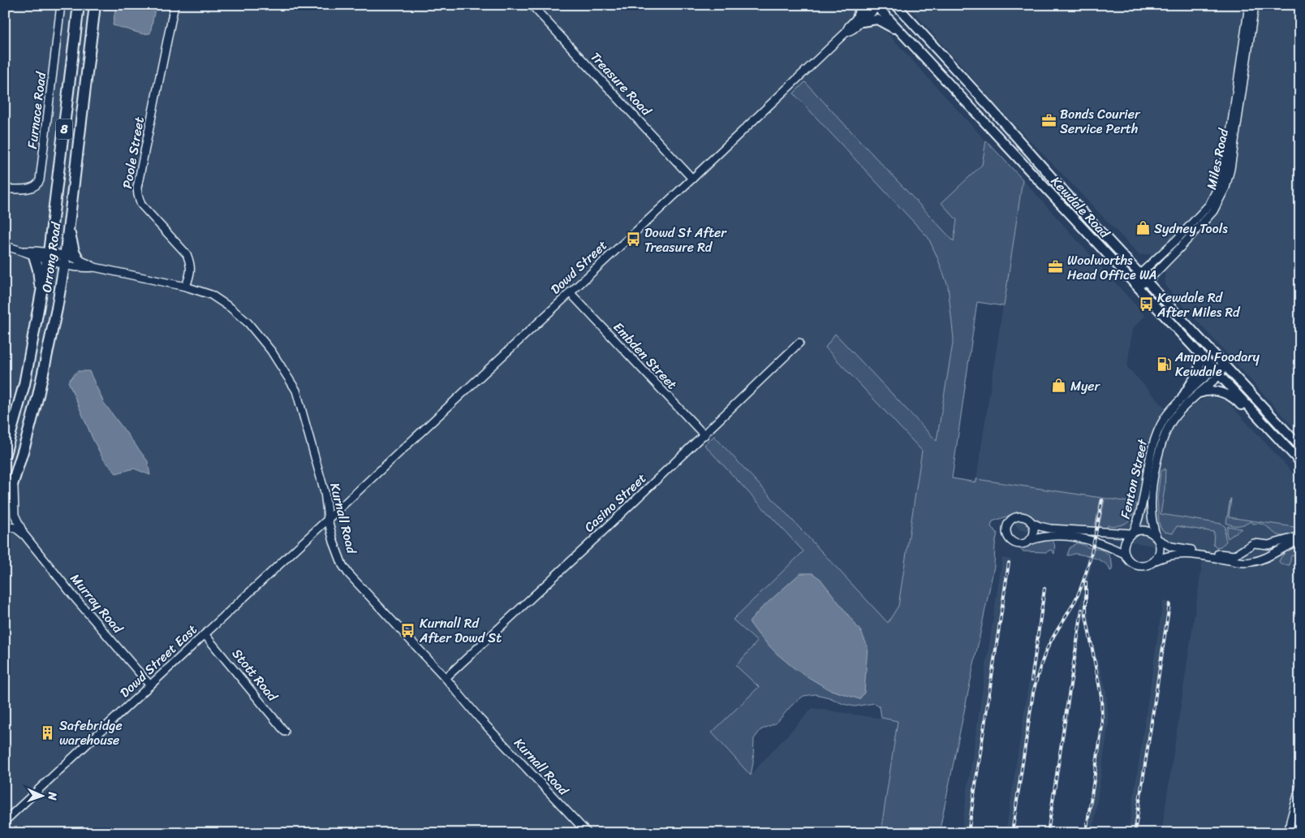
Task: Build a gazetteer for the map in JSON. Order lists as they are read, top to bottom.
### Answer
{
  "streets": {
    "highway": ["8", "Orrong Road"],
    "main road": ["Kewdale Road"],
    "street": [
      "Treasure Road",
      "Furnace Road",
      "Poole Street",
      "Miles Road",
      "Dowd Street",
      "Embden Street",
      "Fenton Street",
      "Casino Street",
      "Kurnall Road",
      "Murray Road",
      "Dowd Street East",
      "Stott Road"
    ]
  },
  "crossings": [
    ["Treasure Road", "Dowd Street"],
    ["Poole Street", "Kurnall Road"],
    ["Miles Road", "Kewdale Road"],
    ["Kewdale Road", "Dowd Street"],
    ["Kewdale Road", "Fenton Street"],
    ["Orrong Road", "Kurnall Road"],
    ["Orrong Road", "Murray Road"],
    ["Dowd Street", "Embden Street"],
    ["Dowd Street", "Kurnall Road"],
    ["Dowd Street", "Dowd Street East"],
    ["Embden Street", "Casino Street"],
    ["Casino Street", "Kurnall Road"],
    ["Kurnall Road", "Dowd Street East"],
    ["Murray Road", "Dowd Street East"],
    ["Dowd Street East", "Stott Road"]
  ],
  "places": {
    "office": ["Bonds Courier Service Perth", "Woolworths Head Office WA"],
    "shop": ["Sydney Tools", "Myer"],
    "bus stop": ["Dowd St After Treasure Rd", "Kewdale Rd After Miles Rd", "Kurnall Rd After Dowd St"],
    "fuel station": ["Ampol Foodary Kewdale"],
    "building": ["Safebridge warehouse"]
  },
  "north": "right"
}
